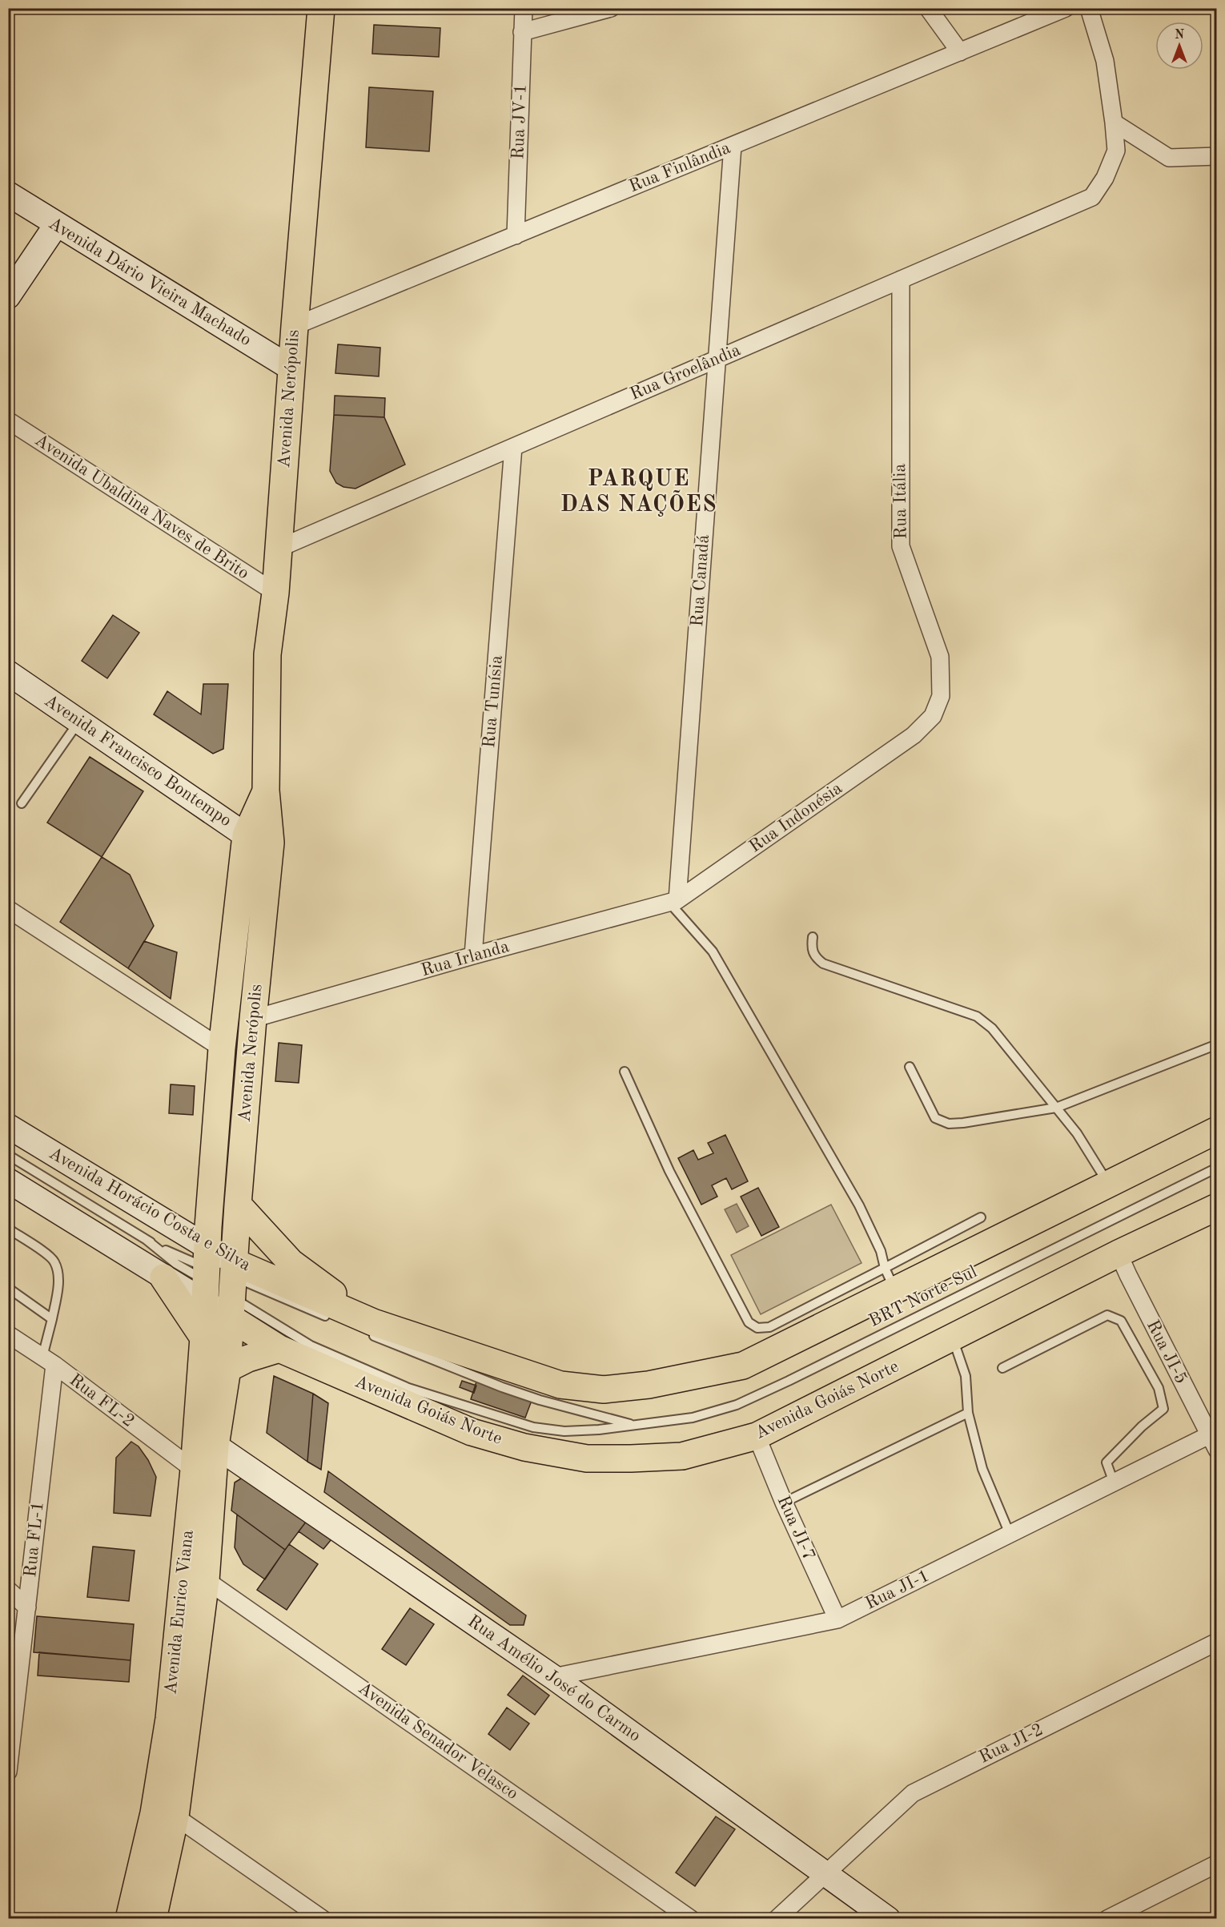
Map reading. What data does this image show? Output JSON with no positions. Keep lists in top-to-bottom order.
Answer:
{
  "streets": {
    "main road": [
      "Avenida Nerópolis",
      "Avenida Horácio Costa e Silva",
      "Avenida Goiás Norte",
      "Avenida Eurico Viana"
    ],
    "street": [
      "Rua JV-1",
      "Rua Finlândia",
      "Avenida Dário Vieira Machado",
      "Rua Groelândia",
      "Rua Itália",
      "Avenida Ubaldina Naves de Brito",
      "Rua Canadá",
      "Rua Tunísia",
      "Avenida Francisco Bontempo",
      "Rua Indonésia",
      "Rua Irlanda",
      "Rua JI-5",
      "Rua FL-2",
      "Rua JI-7",
      "Rua FL-1",
      "Rua JI-1",
      "Rua Amélio José do Carmo",
      "Avenida Senador Velasco",
      "Rua JI-2"
    ],
    "lane": ["BRT Norte-Sul"]
  },
  "crossings": [
    ["Rua JV-1", "Rua Finlândia"],
    ["Rua Finlândia", "Avenida Nerópolis"],
    ["Rua Finlândia", "Rua Canadá"],
    ["Avenida Dário Vieira Machado", "Avenida Nerópolis"],
    ["Rua Groelândia", "Avenida Nerópolis"],
    ["Rua Groelândia", "Rua Itália"],
    ["Rua Groelândia", "Rua Canadá"],
    ["Rua Groelândia", "Rua Tunísia"],
    ["Avenida Nerópolis", "Avenida Ubaldina Naves de Brito"],
    ["Avenida Nerópolis", "Avenida Francisco Bontempo"],
    ["Avenida Nerópolis", "Rua Irlanda"],
    ["Avenida Nerópolis", "Avenida Horácio Costa e Silva"],
    ["Avenida Nerópolis", "BRT Norte-Sul"],
    ["Avenida Nerópolis", "Avenida Eurico Viana"],
    ["Rua Itália", "Rua Indonésia"],
    ["Rua Canadá", "Rua Indonésia"],
    ["Rua Canadá", "Rua Irlanda"],
    ["Rua Tunísia", "Rua Irlanda"],
    ["Rua Indonésia", "Rua Irlanda"],
    ["Avenida Horácio Costa e Silva", "BRT Norte-Sul"],
    ["Avenida Horácio Costa e Silva", "Avenida Goiás Norte"],
    ["Avenida Horácio Costa e Silva", "Avenida Eurico Viana"],
    ["BRT Norte-Sul", "Avenida Eurico Viana"],
    ["Rua JI-5", "Avenida Goiás Norte"],
    ["Rua JI-5", "Rua JI-1"],
    ["Avenida Goiás Norte", "Rua JI-7"],
    ["Rua FL-2", "Rua FL-1"],
    ["Rua FL-2", "Avenida Eurico Viana"],
    ["Rua JI-7", "Rua JI-1"],
    ["Rua JI-1", "Rua Amélio José do Carmo"],
    ["Avenida Eurico Viana", "Rua Amélio José do Carmo"],
    ["Avenida Eurico Viana", "Avenida Senador Velasco"],
    ["Rua Amélio José do Carmo", "Rua JI-2"]
  ],
  "districts": ["PARQUE DAS NAÇÕES"],
  "north": "top"
}
